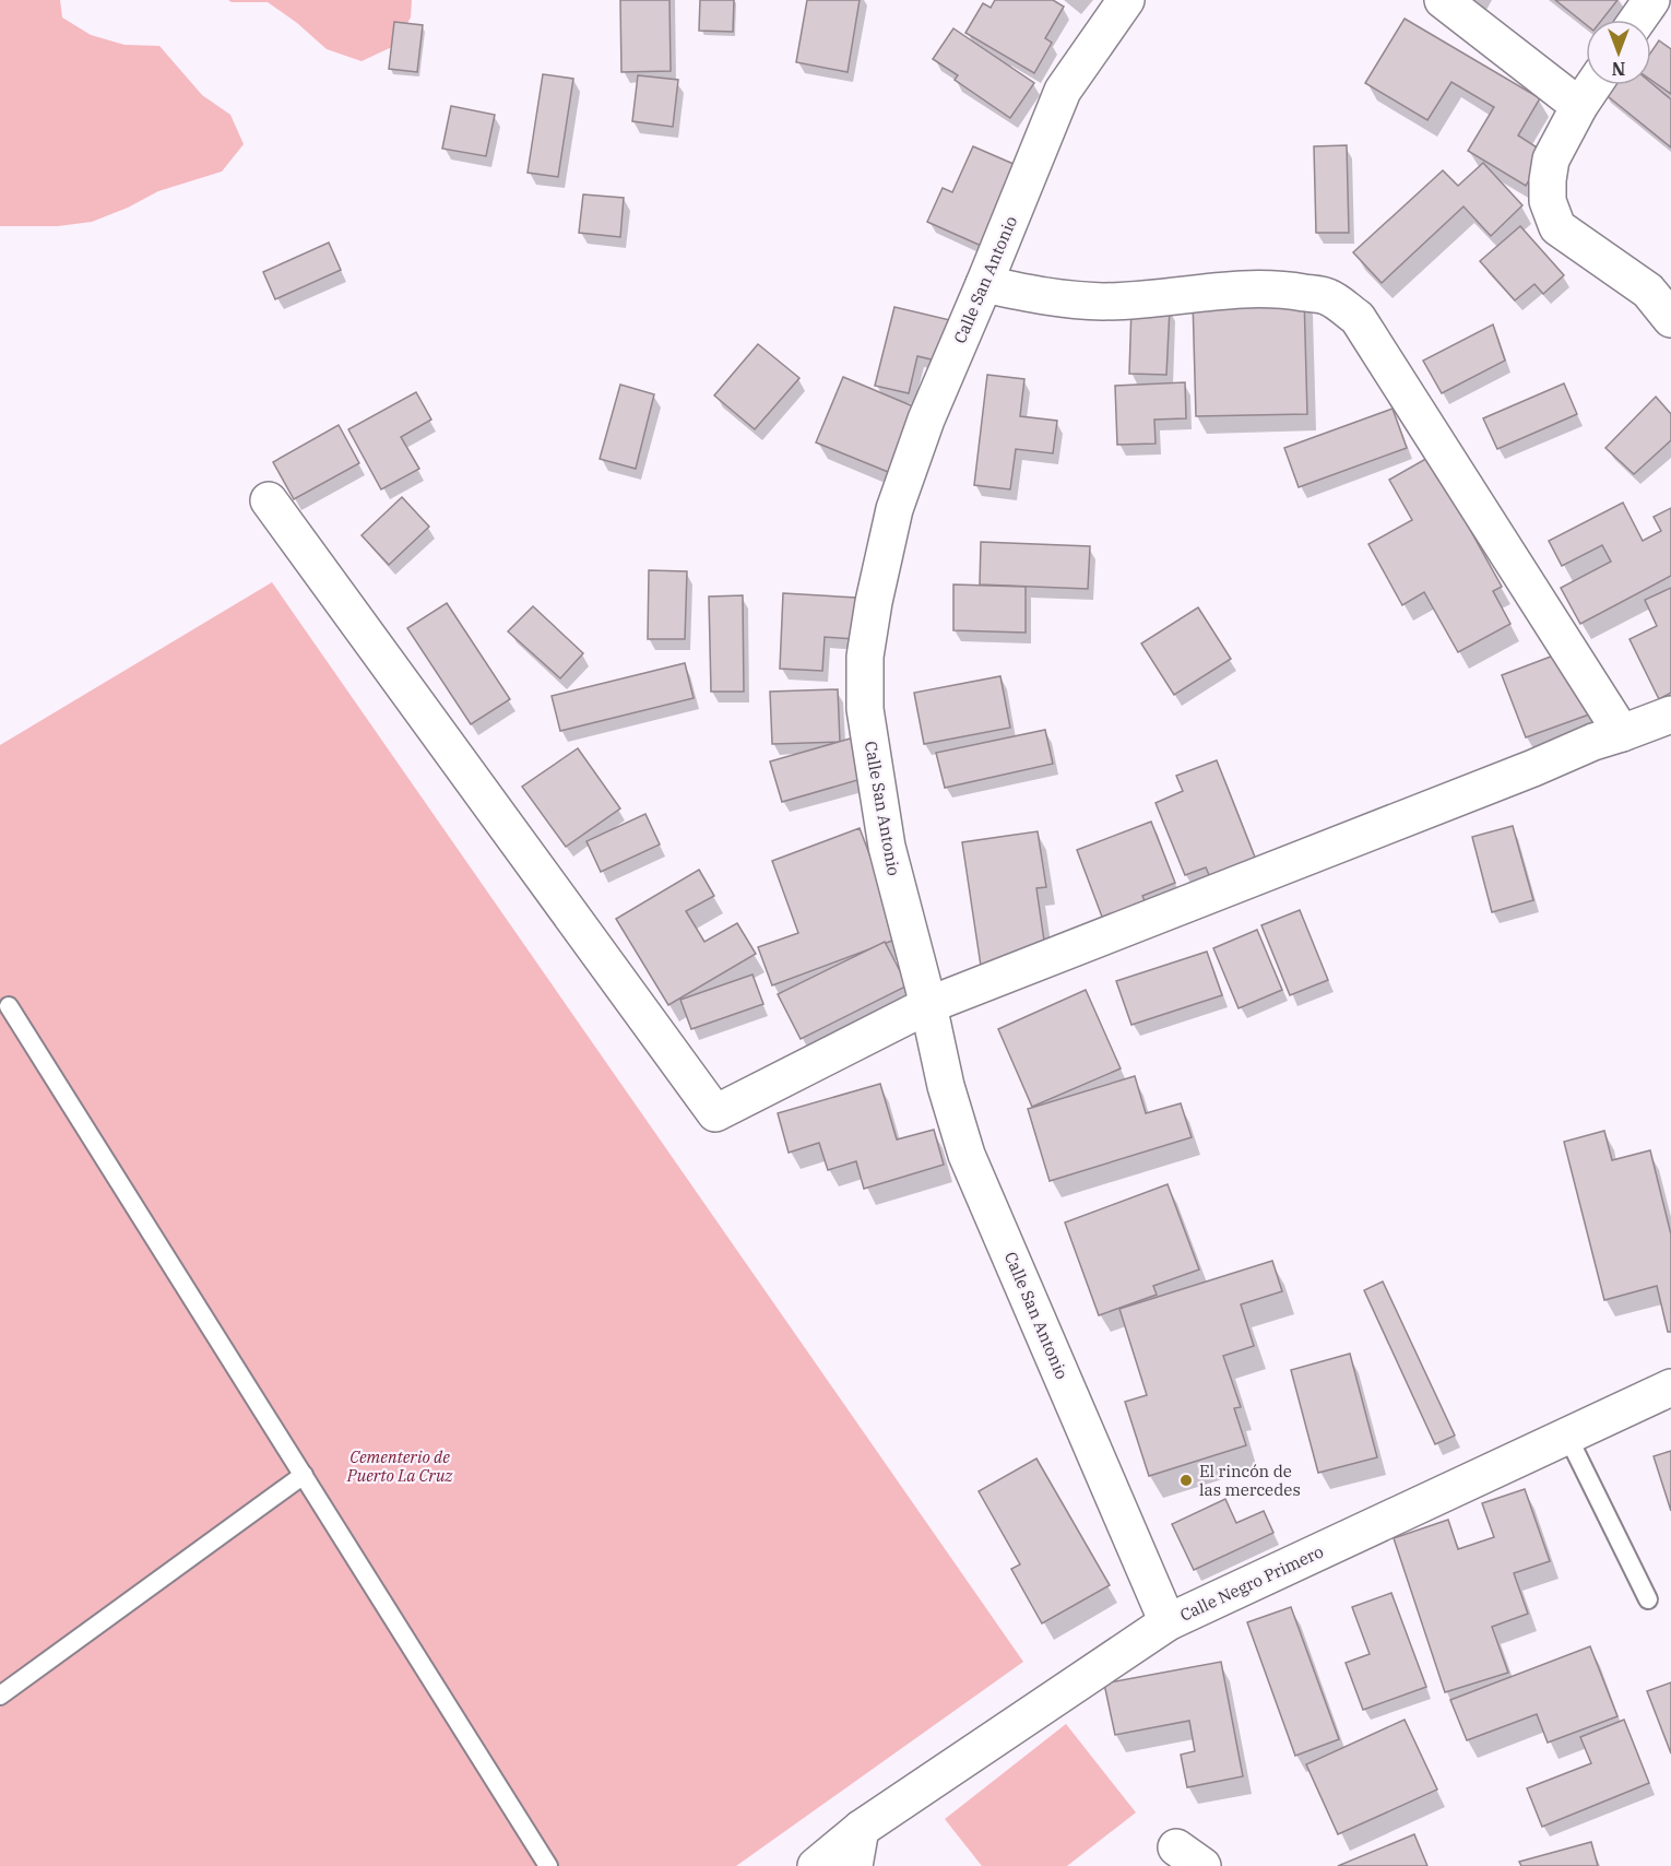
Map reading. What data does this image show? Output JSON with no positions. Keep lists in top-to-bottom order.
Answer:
{
  "streets": {
    "street": ["Calle San Antonio", "Calle Negro Primero"]
  },
  "crossings": [
    ["Calle San Antonio", "Calle Negro Primero"]
  ],
  "parks": ["Cementerio de Puerto La Cruz"],
  "places": ["El rincón de las mercedes"],
  "north": "bottom"
}
